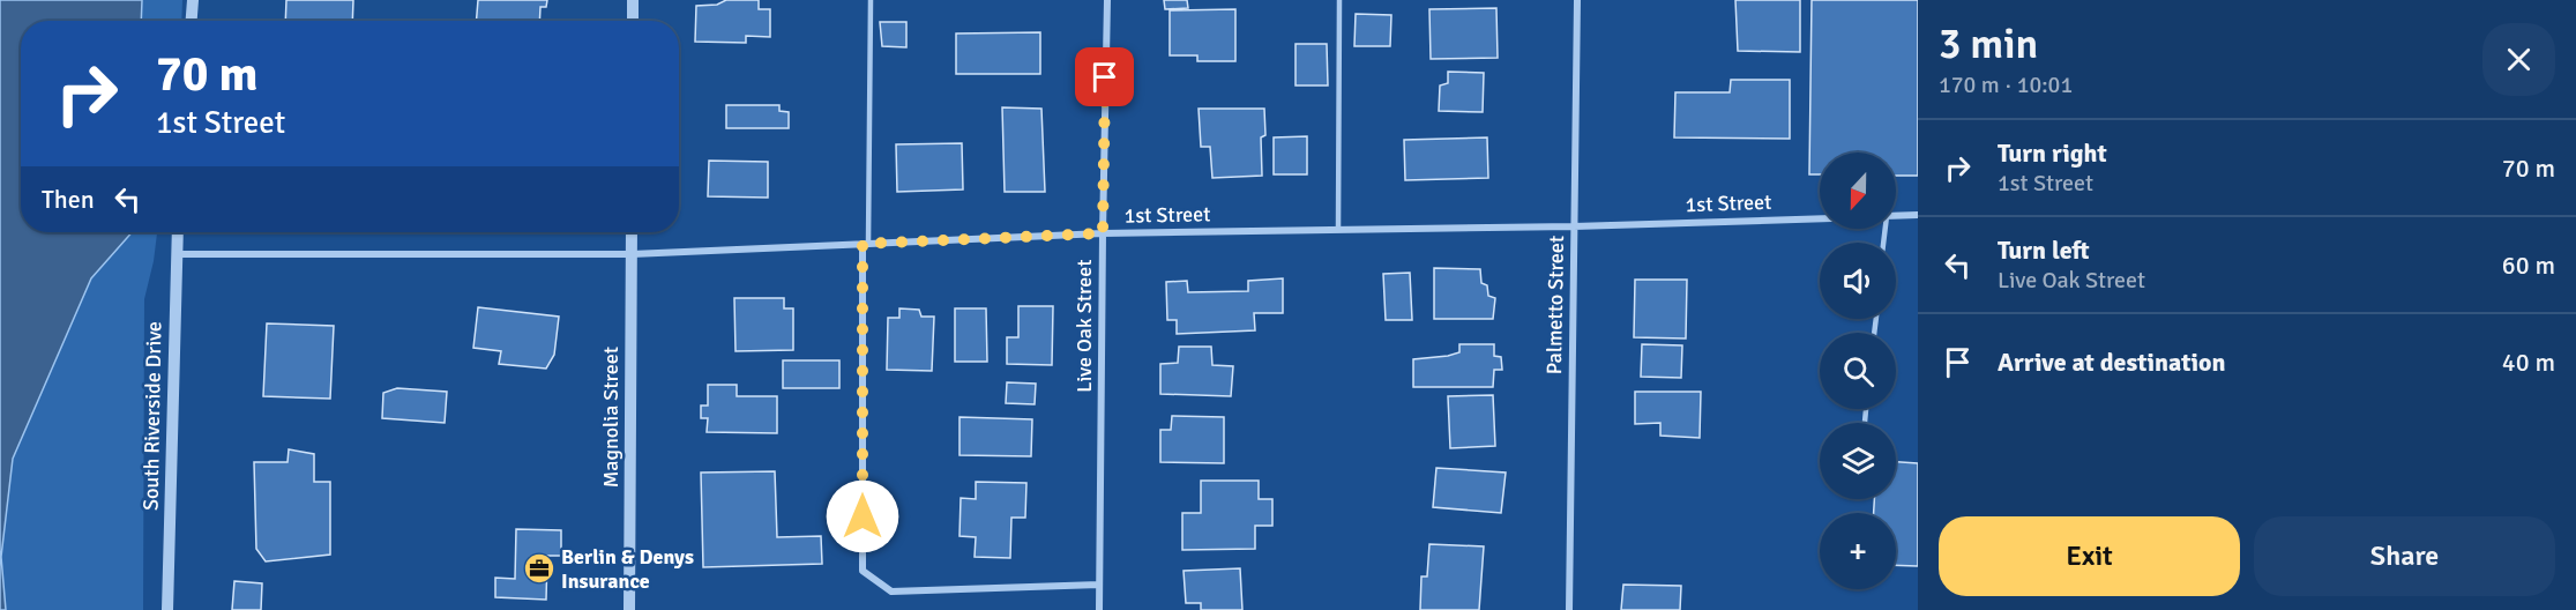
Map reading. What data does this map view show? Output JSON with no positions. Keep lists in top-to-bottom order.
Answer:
{
  "streets": {
    "street": [
      "1st Street",
      "Palmetto Street",
      "Live Oak Street",
      "South Riverside Drive",
      "Magnolia Street"
    ]
  },
  "crossings": [
    ["1st Street", "Palmetto Street"],
    ["1st Street", "Live Oak Street"],
    ["1st Street", "South Riverside Drive"],
    ["1st Street", "Magnolia Street"]
  ],
  "places": {
    "office": ["Berlin & Denys Insurance"]
  },
  "north": "bottom",
  "page": {
    "heading": ["3 min", "170 m · 10:01"],
    "turn": ["70 m", "1st Street"],
    "list": [
      {
        "name": "Turn right",
        "note": "1st Street",
        "value": "70 m"
      },
      {
        "name": "Turn left",
        "note": "Live Oak Street",
        "value": "60 m"
      },
      {
        "name": "Arrive at destination",
        "value": "40 m"
      }
    ],
    "map_buttons": "+",
    "then": "Then",
    "buttons": ["Exit", "Share"]
  }
}
